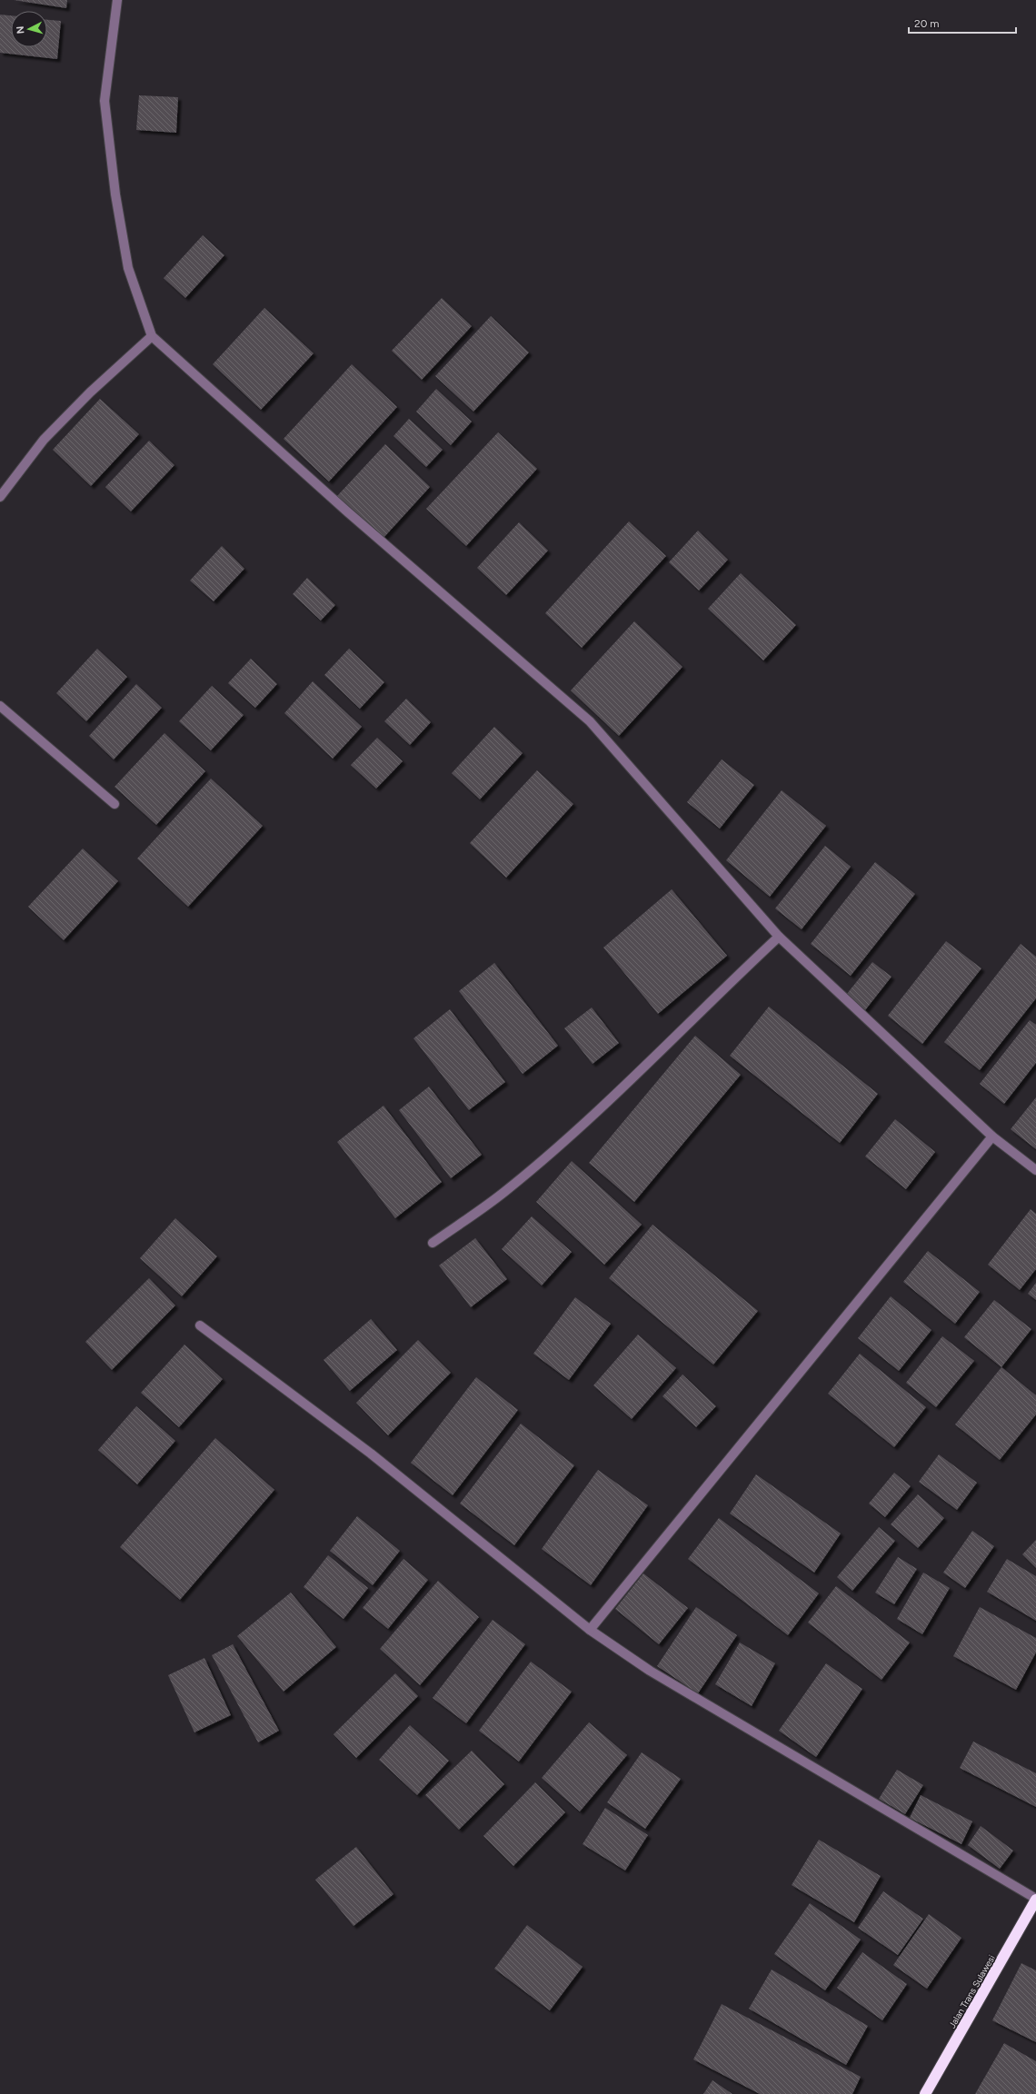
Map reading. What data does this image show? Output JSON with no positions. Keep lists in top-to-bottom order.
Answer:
{
  "streets": {
    "highway": ["Jalan Trans Sulawesi"]
  },
  "scale_bar": "20 m",
  "north": "left"
}
